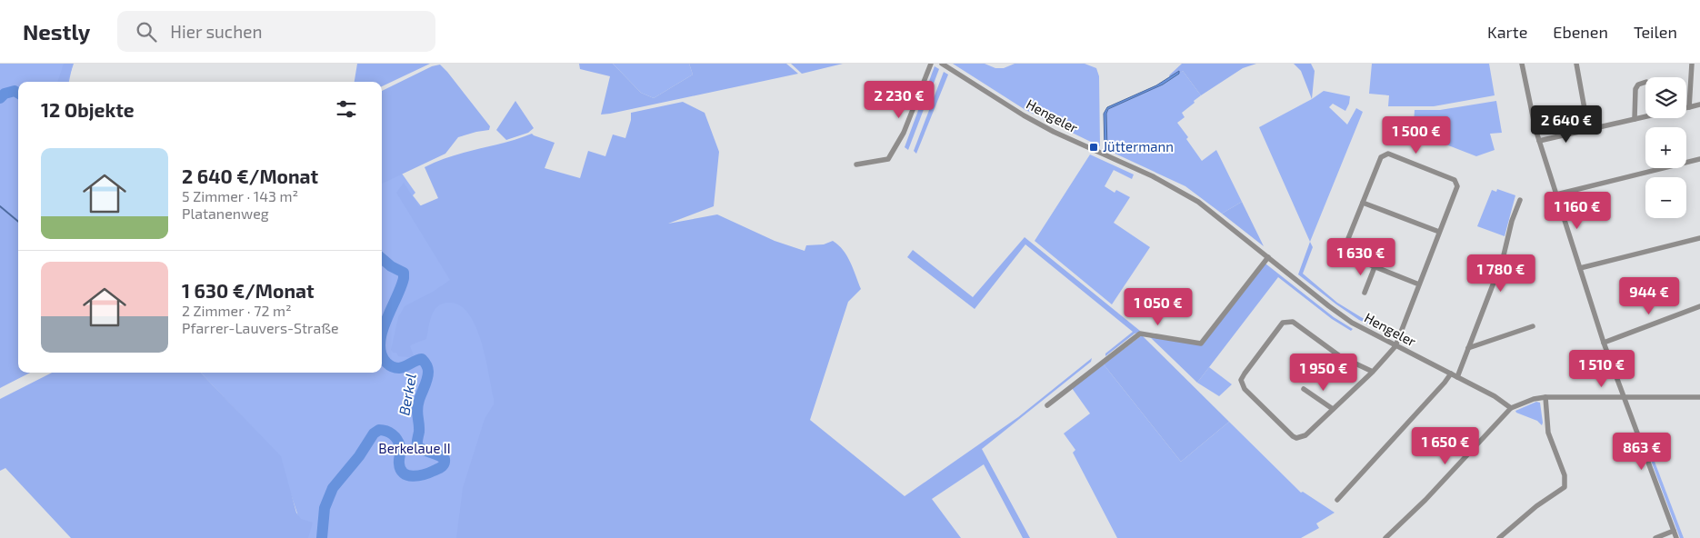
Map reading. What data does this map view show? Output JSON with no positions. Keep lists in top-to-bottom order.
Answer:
{
  "streets": {
    "street": ["Hengeler"]
  },
  "water": ["Berkel"],
  "parks": ["Berkelaue II"],
  "places": {
    "transit": ["Jüttermann"]
  },
  "page": {
    "header": "Nestly",
    "search": "Hier suchen",
    "nav": ["Karte", "Ebenen", "Teilen"],
    "map_buttons": ["+", "−"],
    "price": [
      "2 230 €",
      "2 640 €",
      "1 500 €",
      "1 160 €",
      "1 630 €",
      "1 780 €",
      "944 €",
      "1 050 €",
      "1 510 €",
      "1 950 €",
      "1 650 €",
      "863 €"
    ],
    "heading": "12 Objekte",
    "list": [
      {
        "name": "2 640 €/Monat",
        "note": "5 Zimmer · 143 m² · Platanenweg"
      },
      {
        "name": "1 630 €/Monat",
        "note": "2 Zimmer · 72 m² · Pfarrer-Lauvers-Straße"
      }
    ]
  }
}
